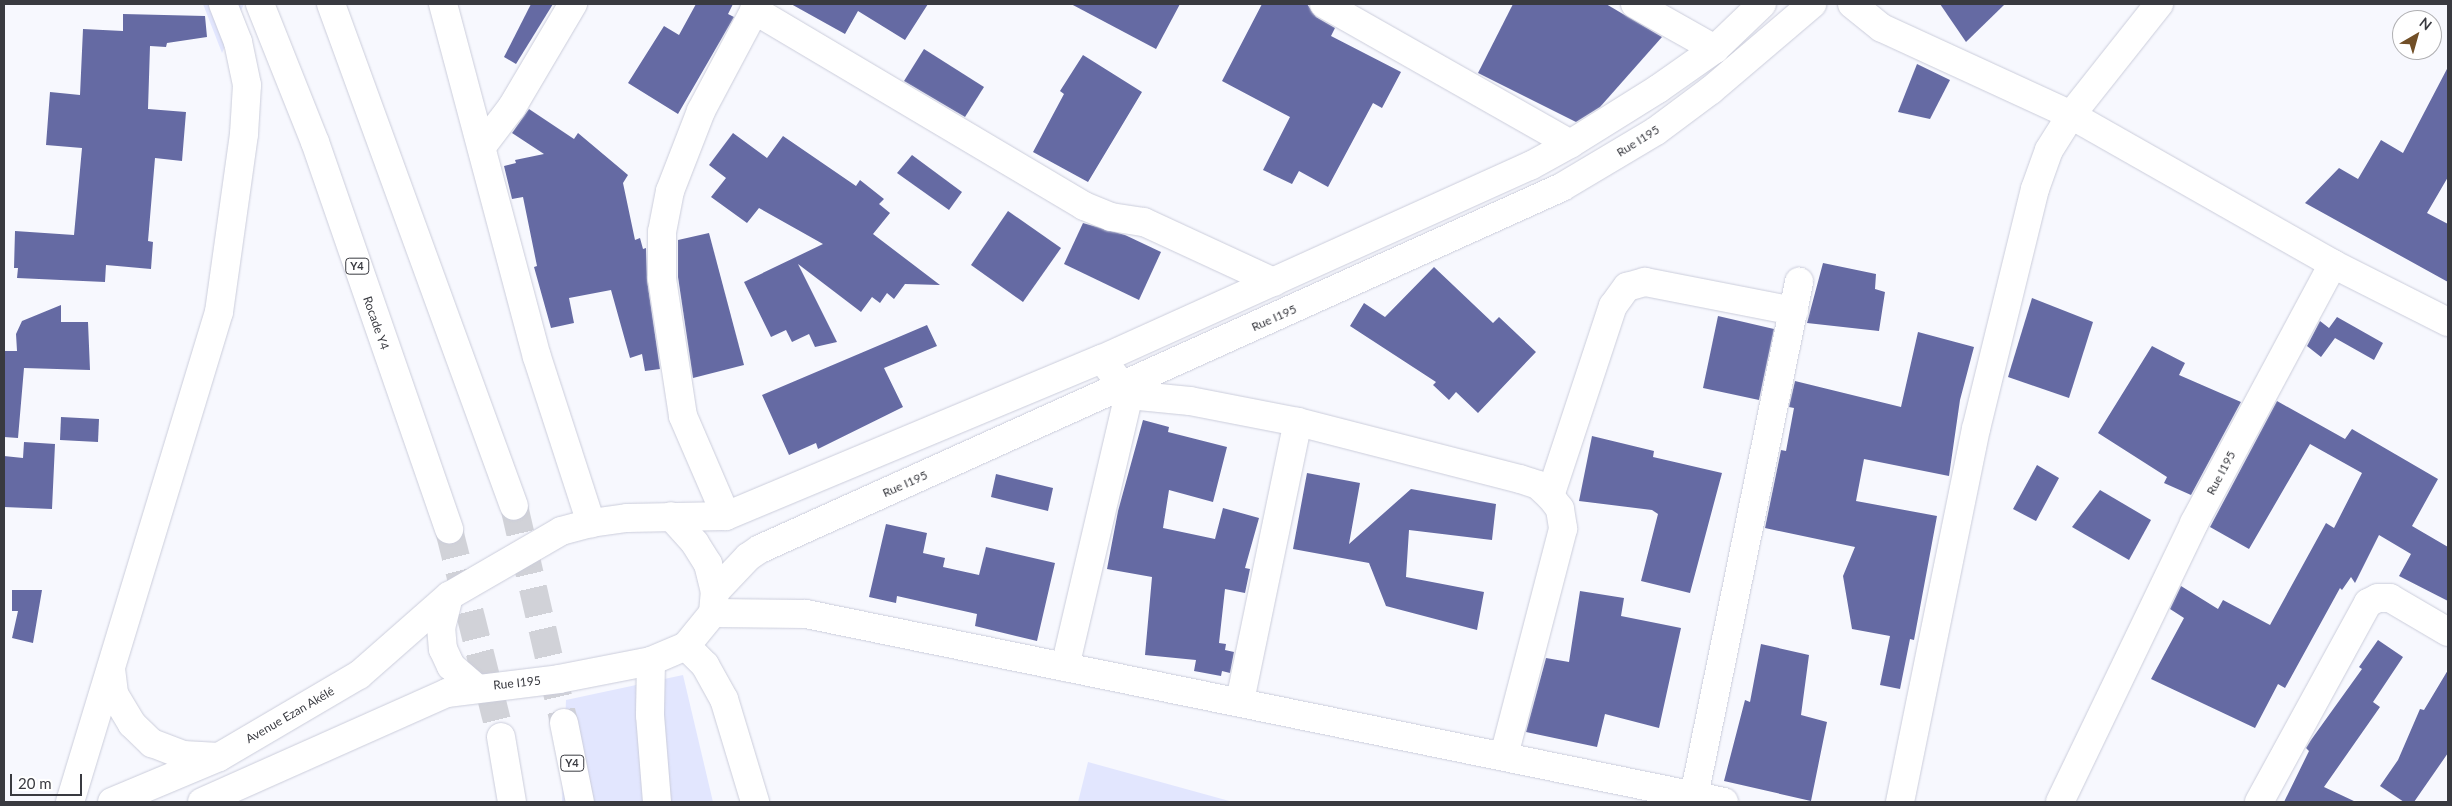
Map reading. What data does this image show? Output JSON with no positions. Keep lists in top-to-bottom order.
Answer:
{
  "streets": {
    "main road": [
      "Rue I195",
      "Y4",
      "Rocade Y4",
      "Avenue Ezan Akélé"
    ]
  },
  "crossings": [
    ["Rue I195", "Avenue Ezan Akélé"]
  ],
  "scale_bar": "20 m",
  "north": "top right"
}
